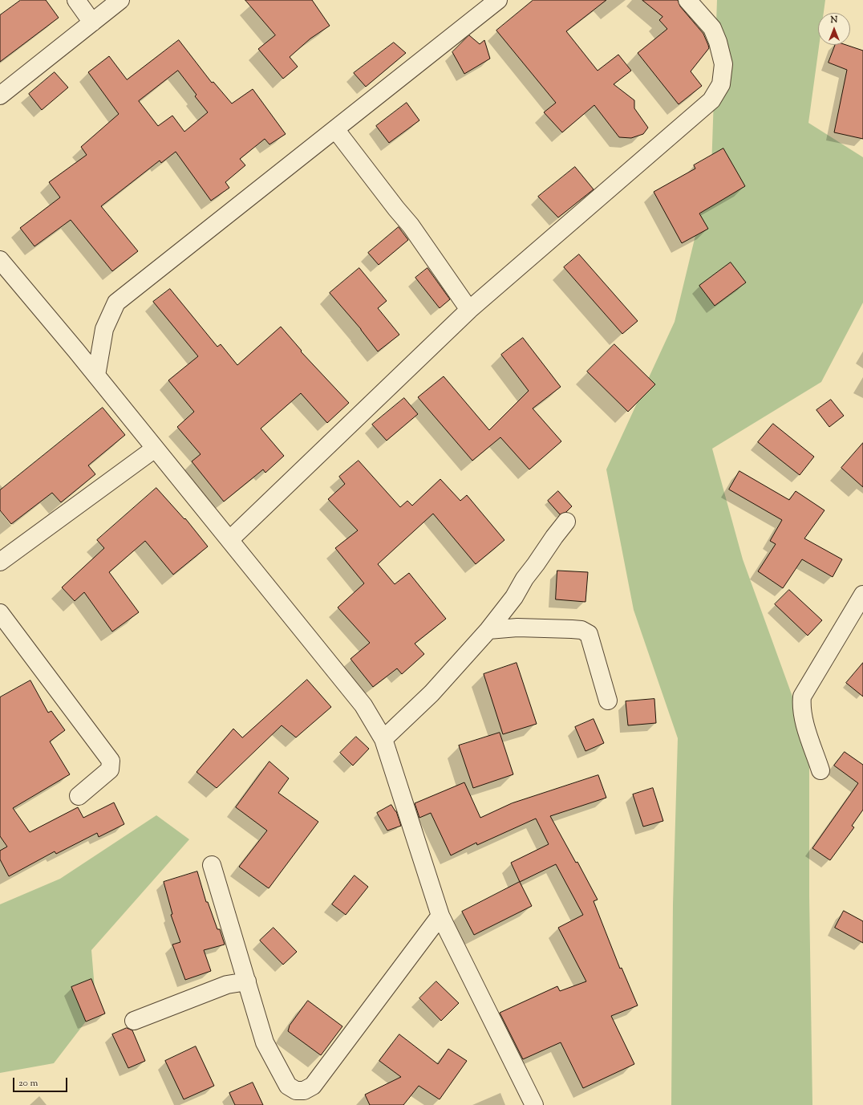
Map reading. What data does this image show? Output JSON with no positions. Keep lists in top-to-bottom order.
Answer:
{
  "scale_bar": "20 m",
  "north": "top"
}
